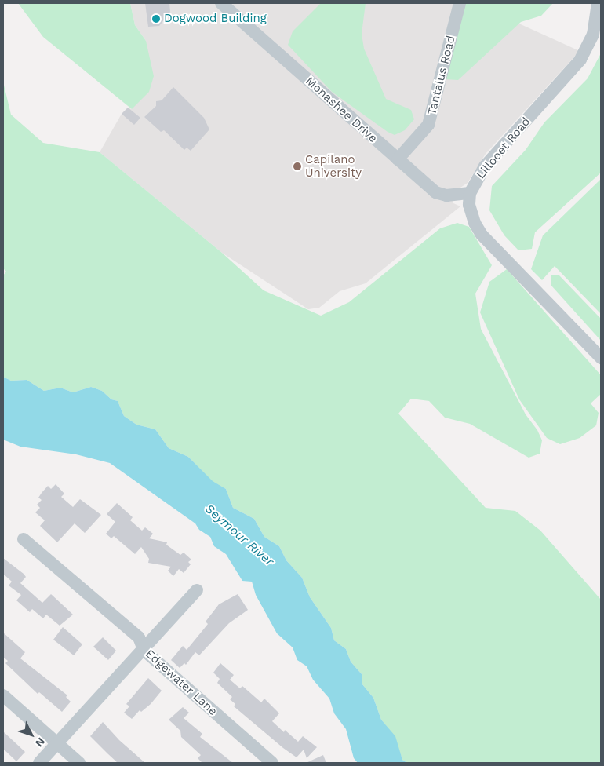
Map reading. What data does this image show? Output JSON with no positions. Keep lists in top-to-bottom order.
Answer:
{
  "streets": {
    "street": [
      "Tantalus Road",
      "Monashee Drive",
      "Lillooet Road",
      "Edgewater Lane"
    ]
  },
  "crossings": [
    ["Tantalus Road", "Monashee Drive"],
    ["Monashee Drive", "Lillooet Road"]
  ],
  "water": ["Seymour River"],
  "places": ["Dogwood Building", "Capilano University"],
  "north": "bottom right"
}
